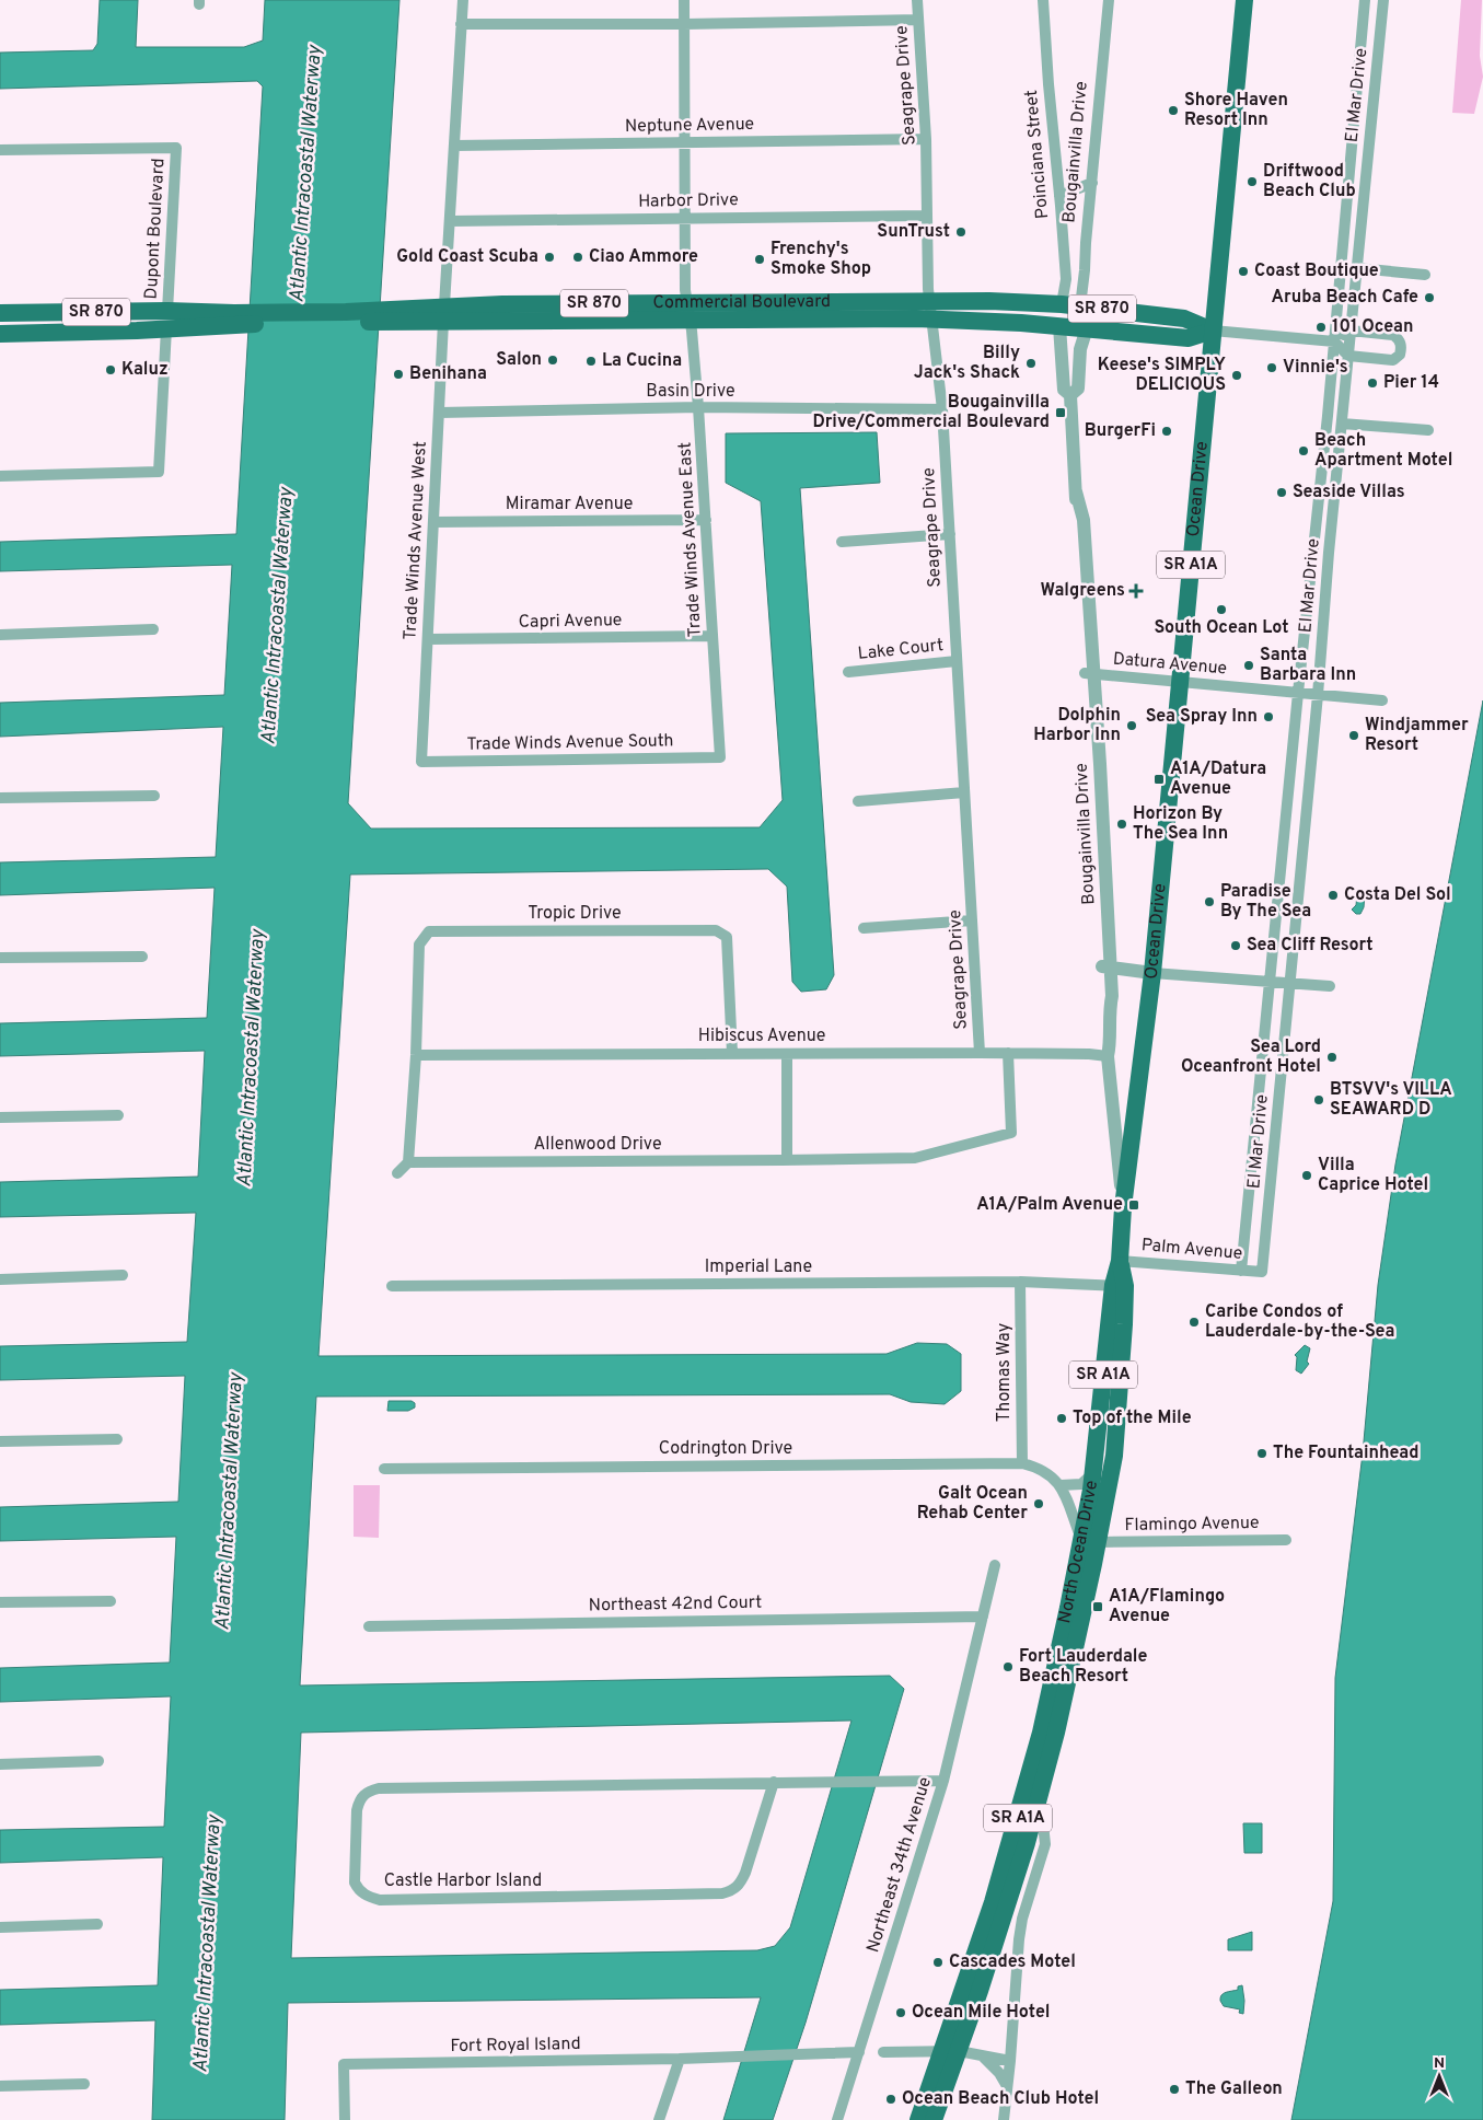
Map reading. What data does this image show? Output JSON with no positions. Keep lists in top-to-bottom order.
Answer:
{
  "streets": {
    "main road": [
      "Commercial Boulevard",
      "SR 870",
      "Ocean Drive",
      "SR A1A",
      "North Ocean Drive"
    ],
    "street": [
      "Seagrape Drive",
      "El Mar Drive",
      "Neptune Avenue",
      "Bougainvilla Drive",
      "Poinciana Street",
      "Harbor Drive",
      "Dupont Boulevard",
      "Basin Drive",
      "Miramar Avenue",
      "Trade Winds Avenue East",
      "Trade Winds Avenue West",
      "Capri Avenue",
      "Lake Court",
      "Datura Avenue",
      "Trade Winds Avenue South",
      "Tropic Drive",
      "Hibiscus Avenue",
      "Allenwood Drive",
      "Palm Avenue",
      "Imperial Lane",
      "Thomas Way",
      "Codrington Drive",
      "Flamingo Avenue",
      "Northeast 42nd Court",
      "Northeast 34th Avenue",
      "Castle Harbor Island",
      "Fort Royal Island"
    ]
  },
  "crossings": [
    ["Seagrape Drive", "Neptune Avenue"],
    ["Seagrape Drive", "Harbor Drive"],
    ["Seagrape Drive", "Commercial Boulevard"],
    ["Seagrape Drive", "Basin Drive"],
    ["Seagrape Drive", "Lake Court"],
    ["Seagrape Drive", "Hibiscus Avenue"],
    ["El Mar Drive", "Commercial Boulevard"],
    ["El Mar Drive", "Datura Avenue"],
    ["El Mar Drive", "Palm Avenue"],
    ["Neptune Avenue", "Trade Winds Avenue West"],
    ["Bougainvilla Drive", "Commercial Boulevard"],
    ["Bougainvilla Drive", "Ocean Drive"],
    ["Bougainvilla Drive", "Datura Avenue"],
    ["Bougainvilla Drive", "Hibiscus Avenue"],
    ["Bougainvilla Drive", "North Ocean Drive"],
    ["Poinciana Street", "Commercial Boulevard"],
    ["Harbor Drive", "Trade Winds Avenue East"],
    ["Harbor Drive", "Trade Winds Avenue West"],
    ["Dupont Boulevard", "Commercial Boulevard"],
    ["Dupont Boulevard", "SR 870"],
    ["Commercial Boulevard", "SR 870"],
    ["Commercial Boulevard", "Ocean Drive"],
    ["Commercial Boulevard", "Trade Winds Avenue East"],
    ["Commercial Boulevard", "Trade Winds Avenue West"],
    ["Basin Drive", "Trade Winds Avenue East"],
    ["Basin Drive", "Trade Winds Avenue West"],
    ["Ocean Drive", "Datura Avenue"],
    ["Ocean Drive", "North Ocean Drive"],
    ["Miramar Avenue", "Trade Winds Avenue East"],
    ["Miramar Avenue", "Trade Winds Avenue West"],
    ["Trade Winds Avenue East", "Capri Avenue"],
    ["Trade Winds Avenue East", "Trade Winds Avenue South"],
    ["Trade Winds Avenue West", "Capri Avenue"],
    ["Trade Winds Avenue West", "Trade Winds Avenue South"],
    ["SR A1A", "North Ocean Drive"],
    ["Tropic Drive", "Hibiscus Avenue"],
    ["Hibiscus Avenue", "Allenwood Drive"],
    ["Palm Avenue", "North Ocean Drive"],
    ["Imperial Lane", "Thomas Way"],
    ["Imperial Lane", "North Ocean Drive"],
    ["Thomas Way", "Codrington Drive"],
    ["Codrington Drive", "Flamingo Avenue"],
    ["Codrington Drive", "North Ocean Drive"],
    ["Flamingo Avenue", "North Ocean Drive"],
    ["Northeast 42nd Court", "Northeast 34th Avenue"],
    ["Northeast 34th Avenue", "Castle Harbor Island"]
  ],
  "water": ["Atlantic Intracoastal Waterway"],
  "places": {
    "other": [
      "Shore Haven Resort Inn",
      "Driftwood Beach Club",
      "SunTrust",
      "Gold Coast Scuba",
      "Ciao Ammore",
      "Frenchy's Smoke Shop",
      "Coast Boutique",
      "Aruba Beach Cafe",
      "101 Ocean",
      "Salon",
      "La Cucina",
      "Billy Jack's Shack",
      "Vinnie's",
      "Kaluz",
      "Benihana",
      "Keese's SIMPLY DELICIOUS",
      "Pier 14",
      "BurgerFi",
      "Beach Apartment Motel",
      "Seaside Villas",
      "South Ocean Lot",
      "Santa Barbara Inn",
      "Sea Spray Inn",
      "Dolphin Harbor Inn",
      "Windjammer Resort",
      "Horizon By The Sea Inn",
      "Costa Del Sol",
      "Paradise By The Sea",
      "Sea Cliff Resort",
      "Sea Lord Oceanfront Hotel",
      "BTSVV's VILLA SEAWARD D",
      "Villa Caprice Hotel",
      "Caribe Condos of Lauderdale-by-the-Sea",
      "Top of the Mile",
      "The Fountainhead",
      "Galt Ocean Rehab Center",
      "Fort Lauderdale Beach Resort",
      "Cascades Motel",
      "Ocean Mile Hotel",
      "The Galleon",
      "Ocean Beach Club Hotel"
    ],
    "transit": [
      "Bougainvilla Drive/Commercial Boulevard",
      "A1A/Datura Avenue",
      "A1A/Palm Avenue",
      "A1A/Flamingo Avenue"
    ],
    "health": ["Walgreens"]
  },
  "north": "top"
}
